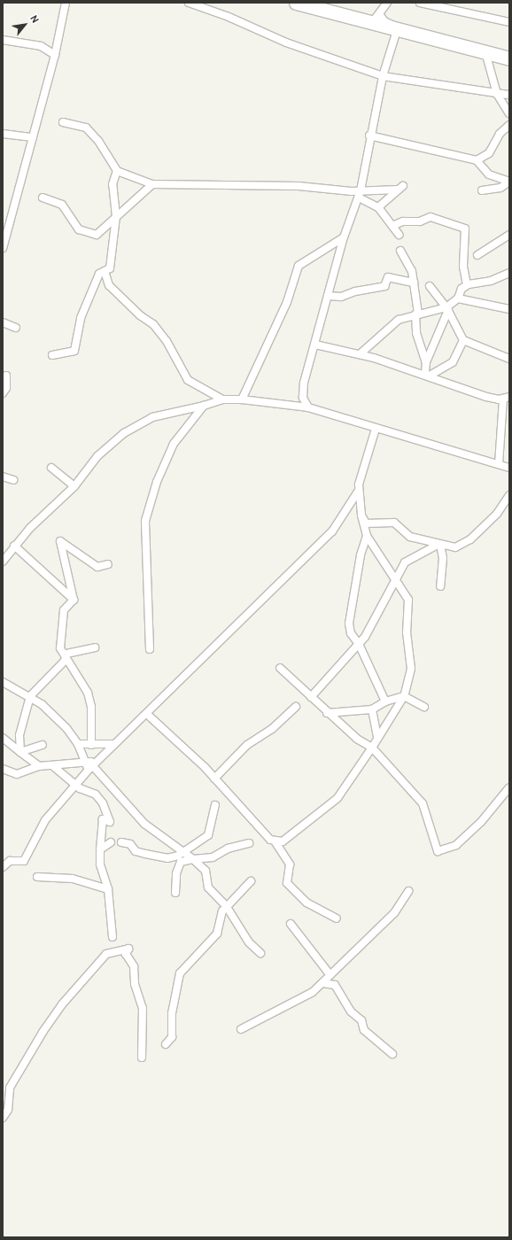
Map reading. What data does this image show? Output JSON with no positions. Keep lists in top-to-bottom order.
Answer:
{
  "north": "top right"
}
